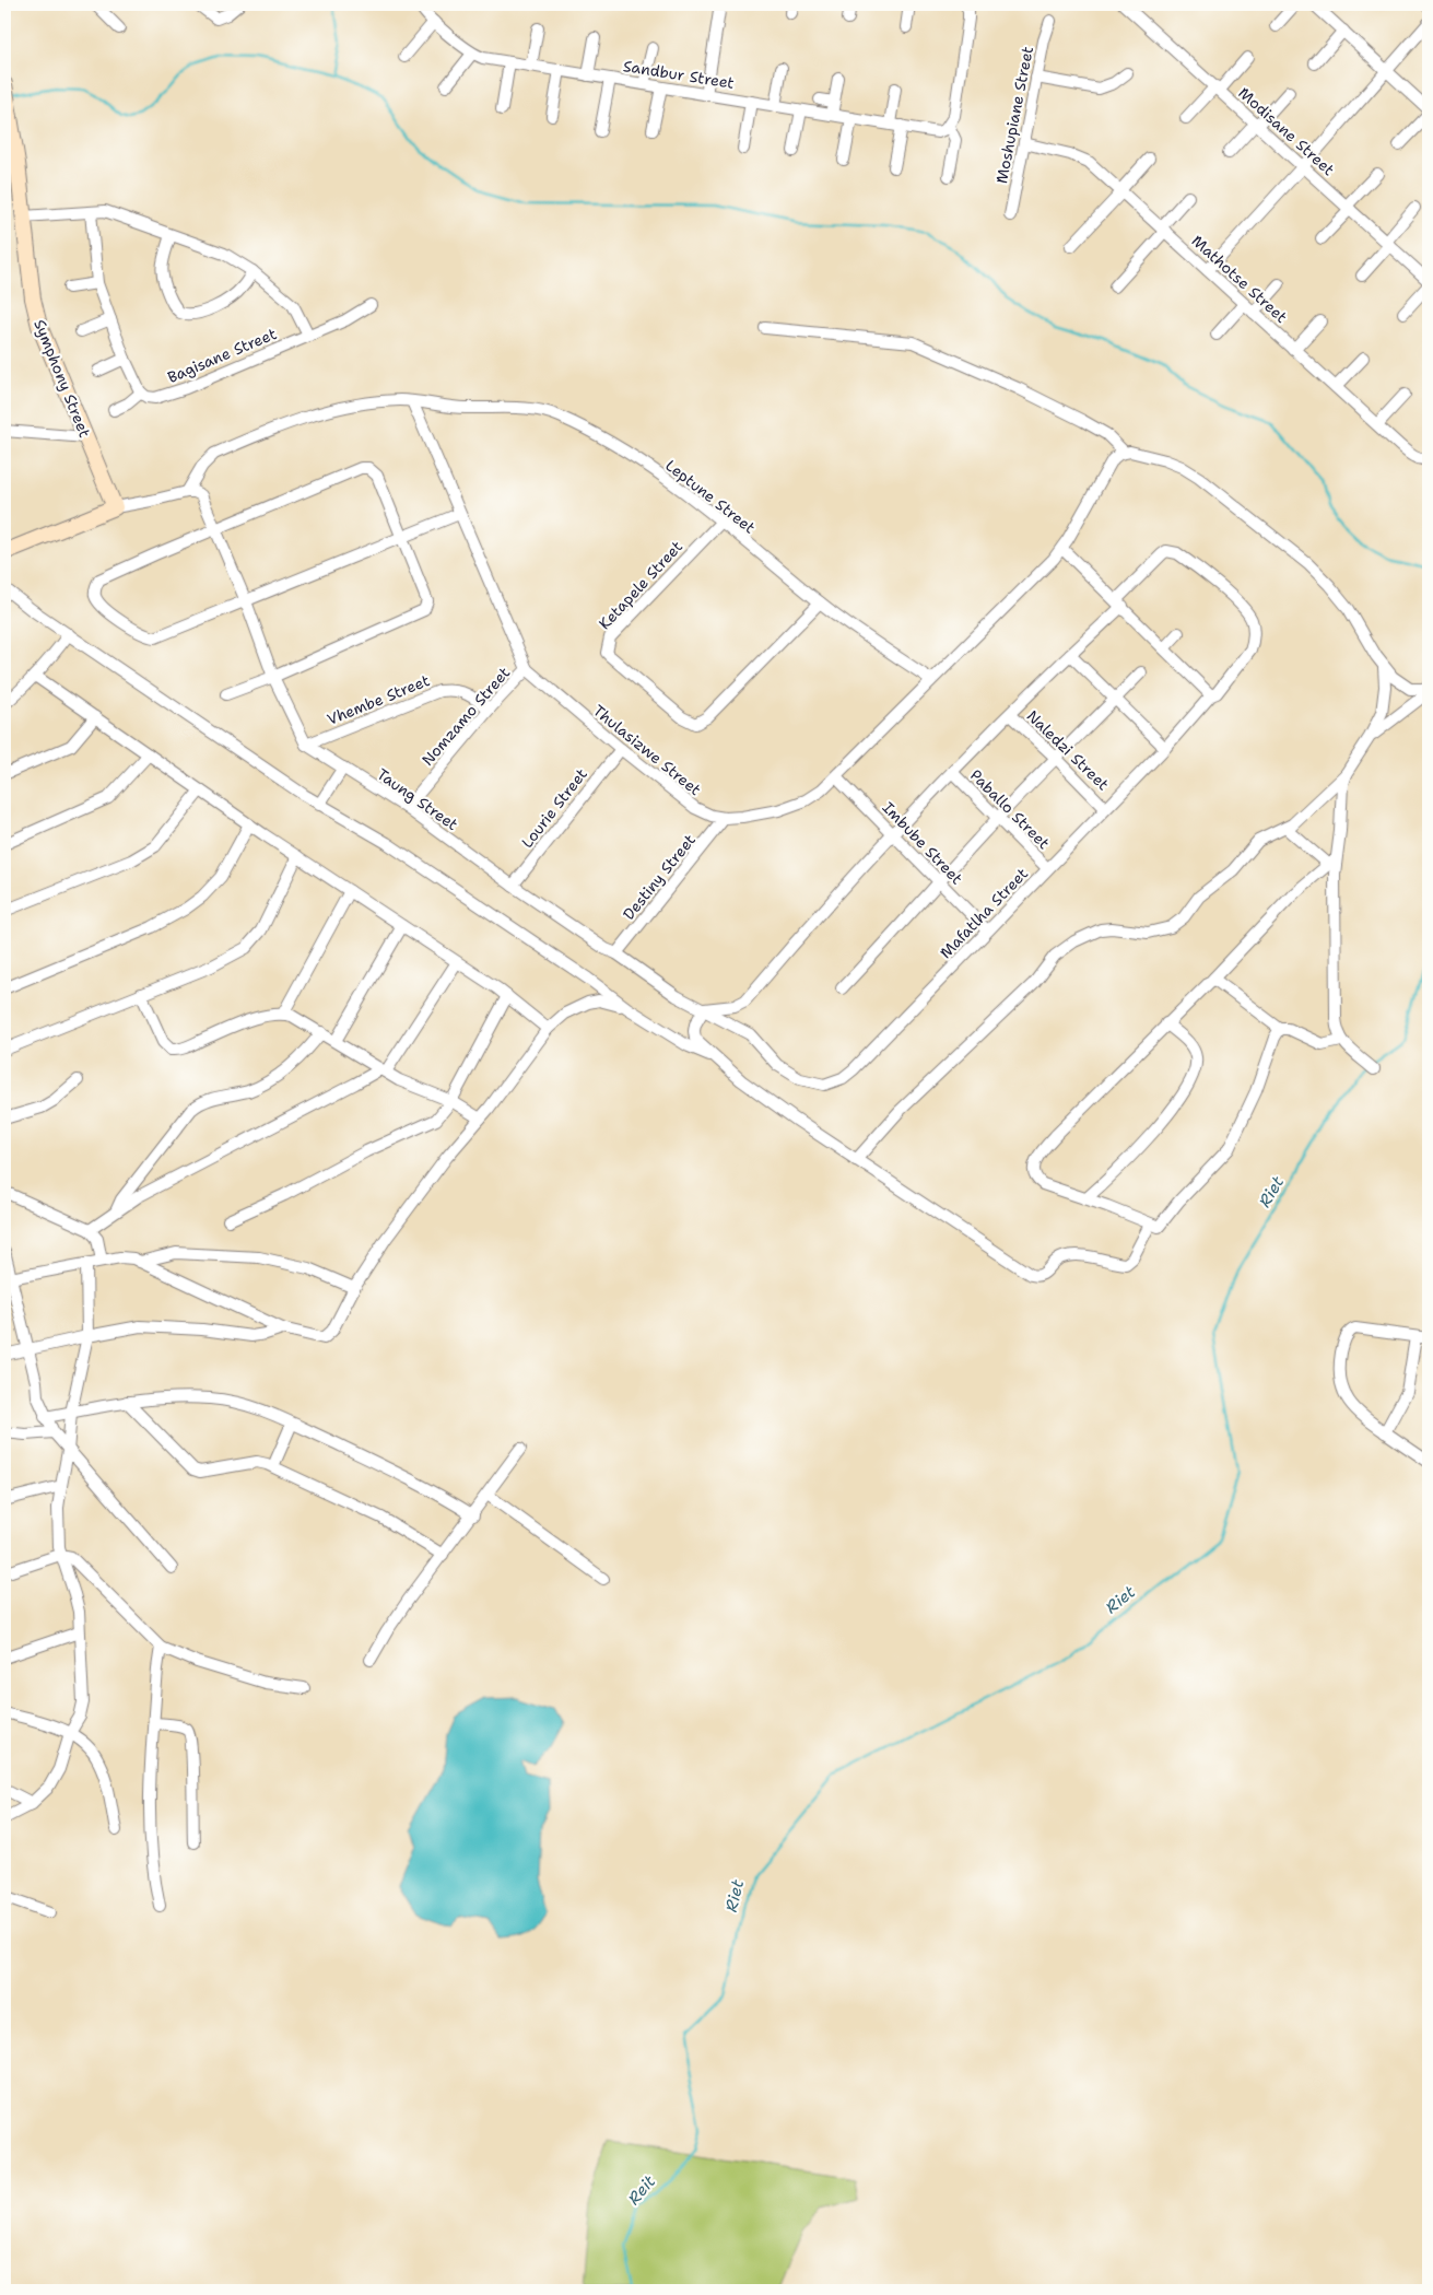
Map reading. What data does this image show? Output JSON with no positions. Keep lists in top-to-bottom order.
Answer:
{
  "streets": {
    "street": [
      "Sandbur Street",
      "Moshupiane Street",
      "Modisane Street",
      "Mathotse Street",
      "Bagisane Street",
      "Symphony Street",
      "Leptune Street",
      "Ketapele Street",
      "Vhembe Street",
      "Nomzamo Street",
      "Thulasizwe Street",
      "Naledzi Street",
      "Taung Street",
      "Lourie Street",
      "Paballo Street",
      "Imbube Street",
      "Destiny Street",
      "Mafatlha Street"
    ]
  },
  "crossings": [
    ["Moshupiane Street", "Mathotse Street"],
    ["Leptune Street", "Ketapele Street"],
    ["Leptune Street", "Thulasizwe Street"],
    ["Vhembe Street", "Nomzamo Street"],
    ["Vhembe Street", "Taung Street"],
    ["Nomzamo Street", "Thulasizwe Street"],
    ["Nomzamo Street", "Taung Street"],
    ["Thulasizwe Street", "Lourie Street"],
    ["Thulasizwe Street", "Imbube Street"],
    ["Thulasizwe Street", "Destiny Street"],
    ["Naledzi Street", "Paballo Street"],
    ["Naledzi Street", "Mafatlha Street"],
    ["Taung Street", "Lourie Street"],
    ["Taung Street", "Paballo Street"],
    ["Taung Street", "Destiny Street"],
    ["Taung Street", "Mafatlha Street"],
    ["Paballo Street", "Imbube Street"],
    ["Paballo Street", "Mafatlha Street"],
    ["Imbube Street", "Mafatlha Street"]
  ],
  "water": ["Riet", "Reit"]
}
